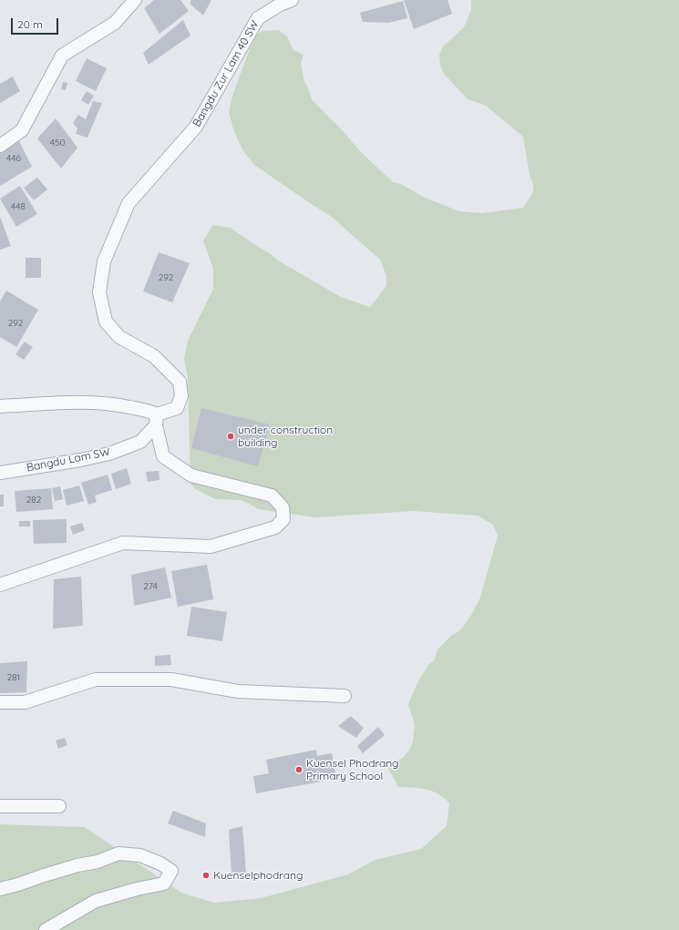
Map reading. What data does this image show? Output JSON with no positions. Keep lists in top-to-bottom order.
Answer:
{
  "streets": {
    "street": ["Bangdu Zur Lam 40 SW", "Bangdu Lam SW"]
  },
  "crossings": [
    ["Bangdu Zur Lam 40 SW", "Bangdu Lam SW"]
  ],
  "places": ["under construction building", "Kuensel Phodrang Primary School", "Kuenselphodrang"],
  "house_numbers": [
    "450",
    "446",
    "448",
    "292",
    "292",
    "282",
    "274",
    "281"
  ],
  "scale_bar": "20 m"
}
